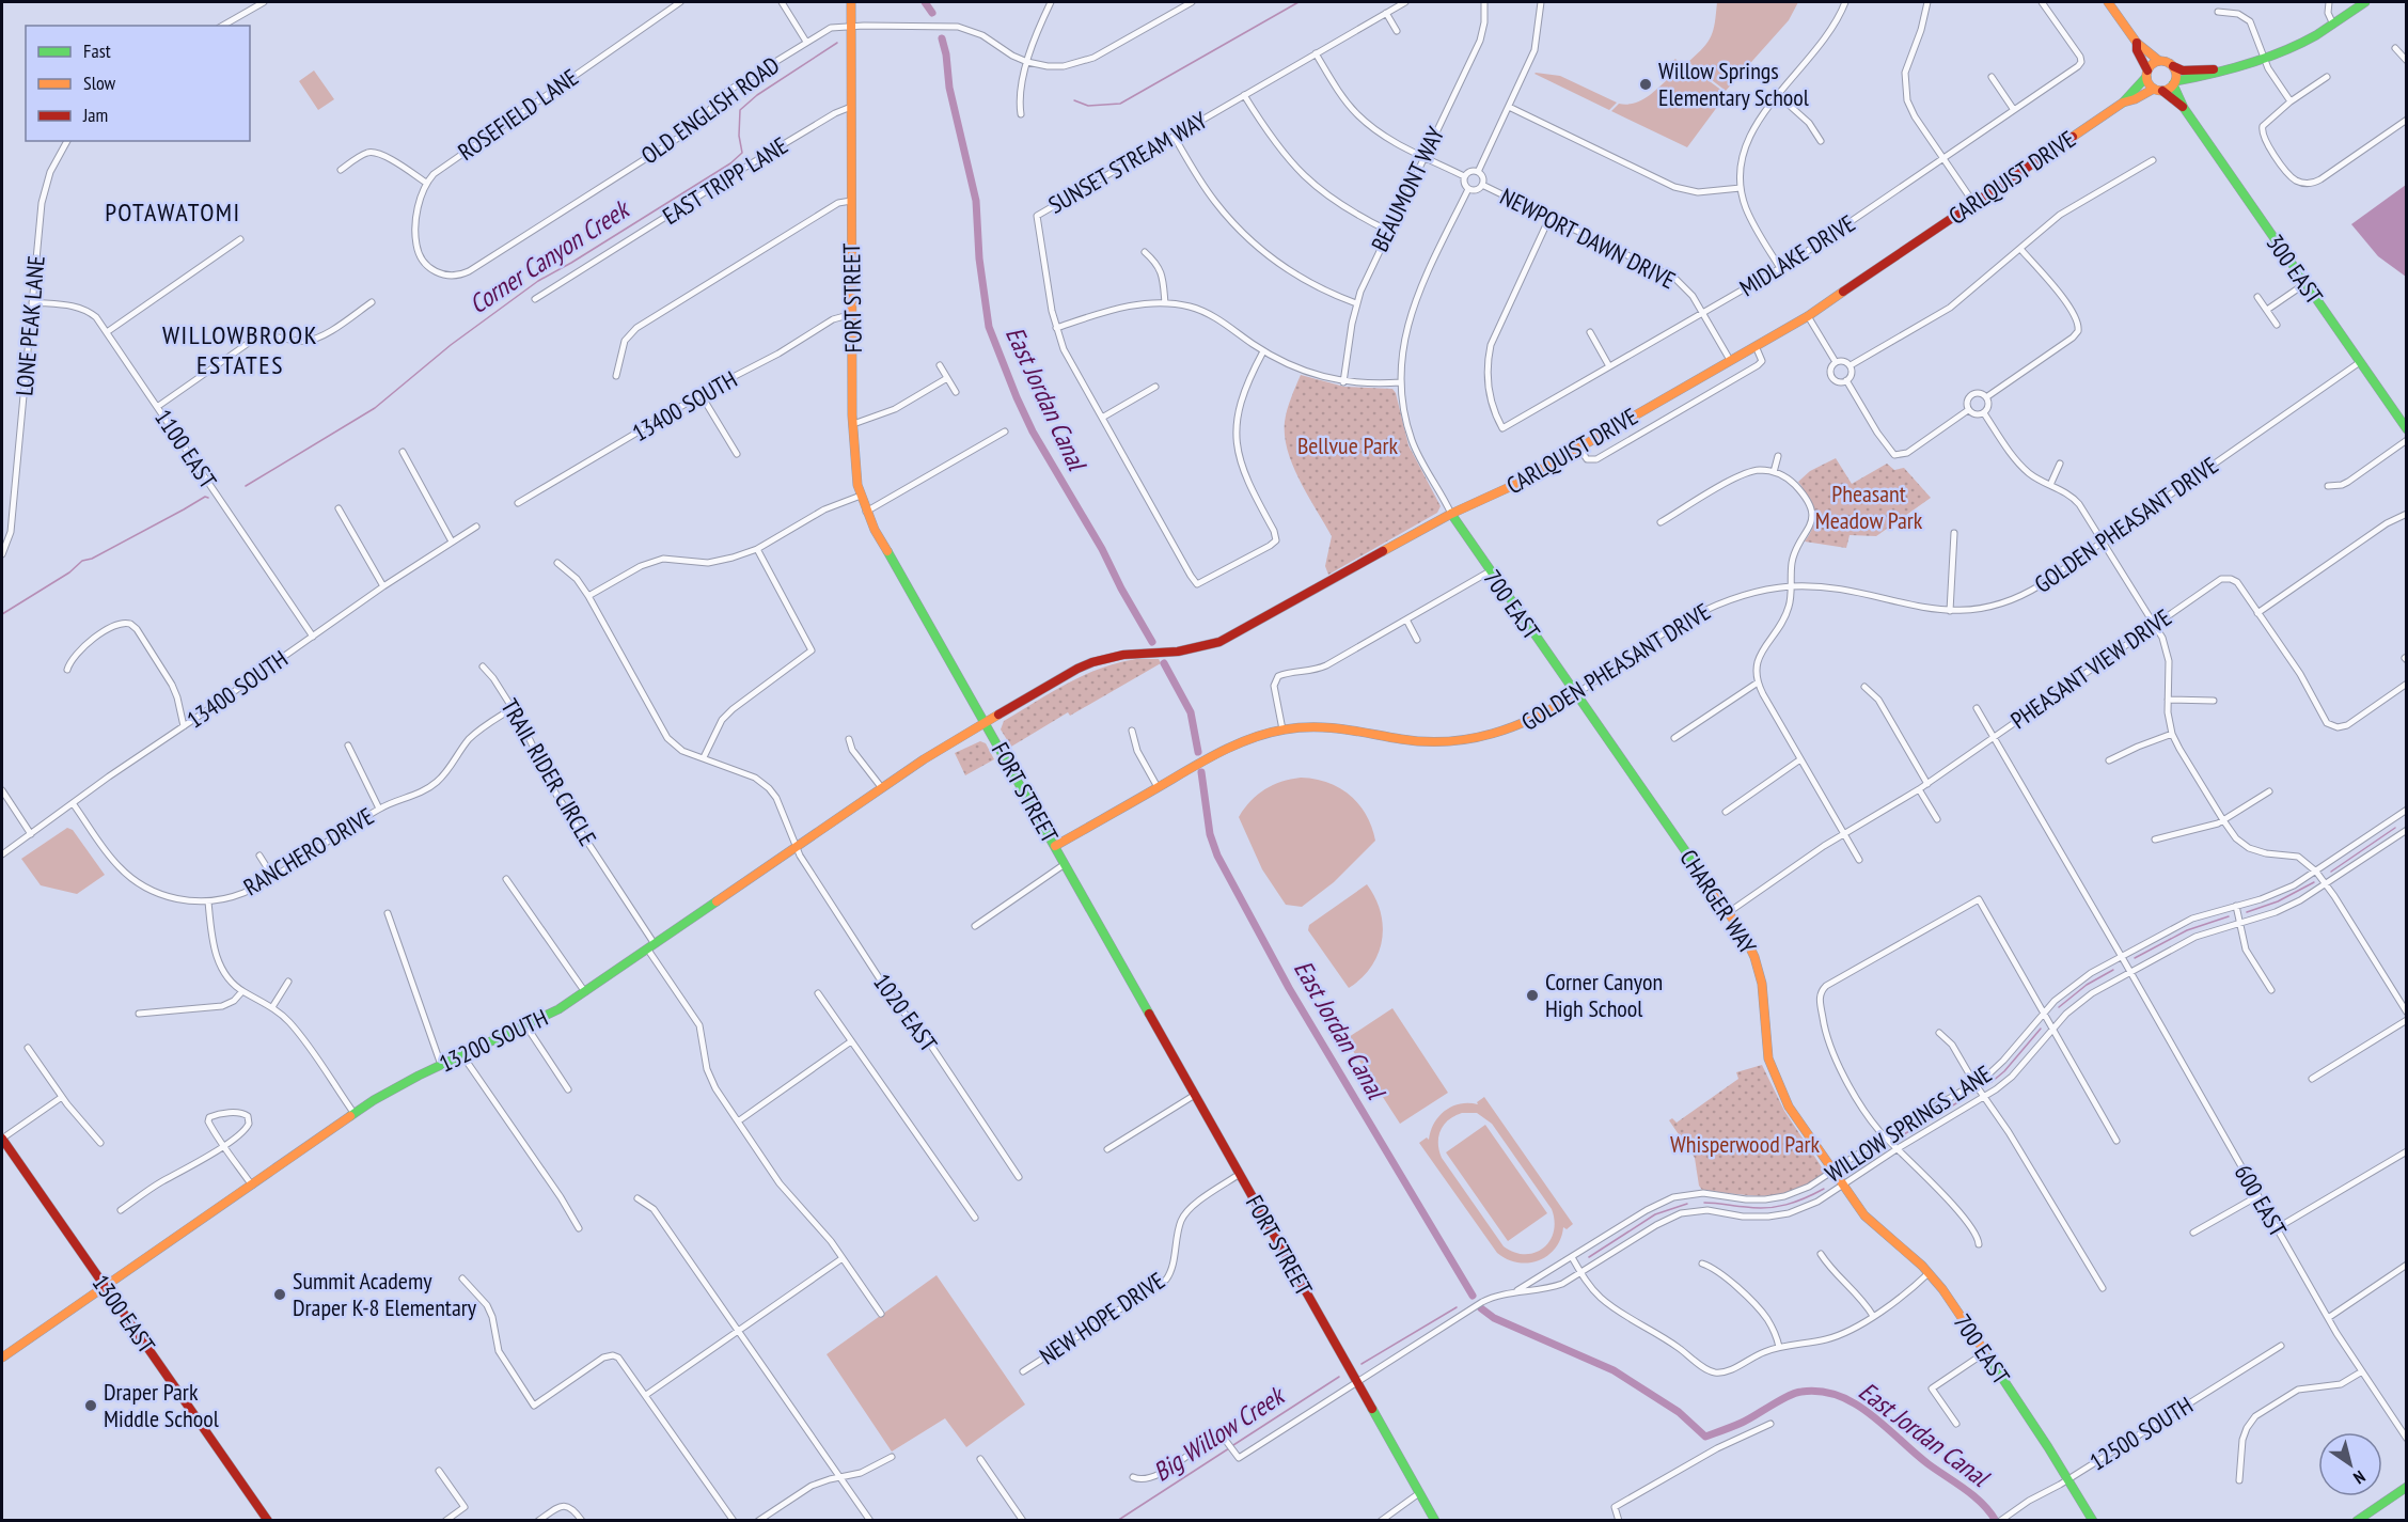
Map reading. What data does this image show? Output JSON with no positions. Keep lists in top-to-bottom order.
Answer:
{
  "streets": {
    "street": [
      "OLD ENGLISH ROAD",
      "ROSEFIELD LANE",
      "SUNSET STREAM WAY",
      "CARLQUIST DRIVE",
      "EAST TRIPP LANE",
      "BEAUMONT WAY",
      "NEWPORT DAWN DRIVE",
      "MIDLAKE DRIVE",
      "300 EAST",
      "FORT STREET",
      "LONE PEAK LANE",
      "13400 SOUTH",
      "1100 EAST",
      "GOLDEN PHEASANT DRIVE",
      "700 EAST",
      "PHEASANT VIEW DRIVE",
      "TRAIL RIDER CIRCLE",
      "RANCHERO DRIVE",
      "CHARGER WAY",
      "1020 EAST",
      "13200 SOUTH",
      "WILLOW SPRINGS LANE",
      "600 EAST",
      "1300 EAST",
      "NEW HOPE DRIVE",
      "12500 SOUTH"
    ]
  },
  "crossings": [
    ["OLD ENGLISH ROAD", "ROSEFIELD LANE"],
    ["OLD ENGLISH ROAD", "FORT STREET"],
    ["CARLQUIST DRIVE", "NEWPORT DAWN DRIVE"],
    ["CARLQUIST DRIVE", "300 EAST"],
    ["CARLQUIST DRIVE", "FORT STREET"],
    ["CARLQUIST DRIVE", "700 EAST"],
    ["CARLQUIST DRIVE", "13200 SOUTH"],
    ["EAST TRIPP LANE", "FORT STREET"],
    ["NEWPORT DAWN DRIVE", "MIDLAKE DRIVE"],
    ["300 EAST", "GOLDEN PHEASANT DRIVE"],
    ["FORT STREET", "13400 SOUTH"],
    ["FORT STREET", "GOLDEN PHEASANT DRIVE"],
    ["FORT STREET", "13200 SOUTH"],
    ["FORT STREET", "WILLOW SPRINGS LANE"],
    ["FORT STREET", "NEW HOPE DRIVE"],
    ["LONE PEAK LANE", "1100 EAST"],
    ["13400 SOUTH", "1100 EAST"],
    ["13400 SOUTH", "RANCHERO DRIVE"],
    ["GOLDEN PHEASANT DRIVE", "700 EAST"],
    ["GOLDEN PHEASANT DRIVE", "CHARGER WAY"],
    ["700 EAST", "CHARGER WAY"],
    ["700 EAST", "12500 SOUTH"],
    ["PHEASANT VIEW DRIVE", "CHARGER WAY"],
    ["PHEASANT VIEW DRIVE", "600 EAST"],
    ["TRAIL RIDER CIRCLE", "RANCHERO DRIVE"],
    ["TRAIL RIDER CIRCLE", "13200 SOUTH"],
    ["CHARGER WAY", "WILLOW SPRINGS LANE"],
    ["1020 EAST", "13200 SOUTH"],
    ["13200 SOUTH", "1300 EAST"],
    ["WILLOW SPRINGS LANE", "600 EAST"]
  ],
  "districts": ["POTAWATOMI", "WILLOWBROOK ESTATES"],
  "water": ["Corner Canyon Creek", "East Jordan Canal", "Big Willow Creek"],
  "parks": ["Bellvue Park", "Pheasant Meadow Park", "Whisperwood Park"],
  "places": [
    "Willow Springs Elementary School",
    "Corner Canyon High School",
    "Summit Academy Draper K-8 Elementary",
    "Draper Park Middle School"
  ],
  "legend": ["Fast", "Slow", "Jam"],
  "north": "bottom right"
}
